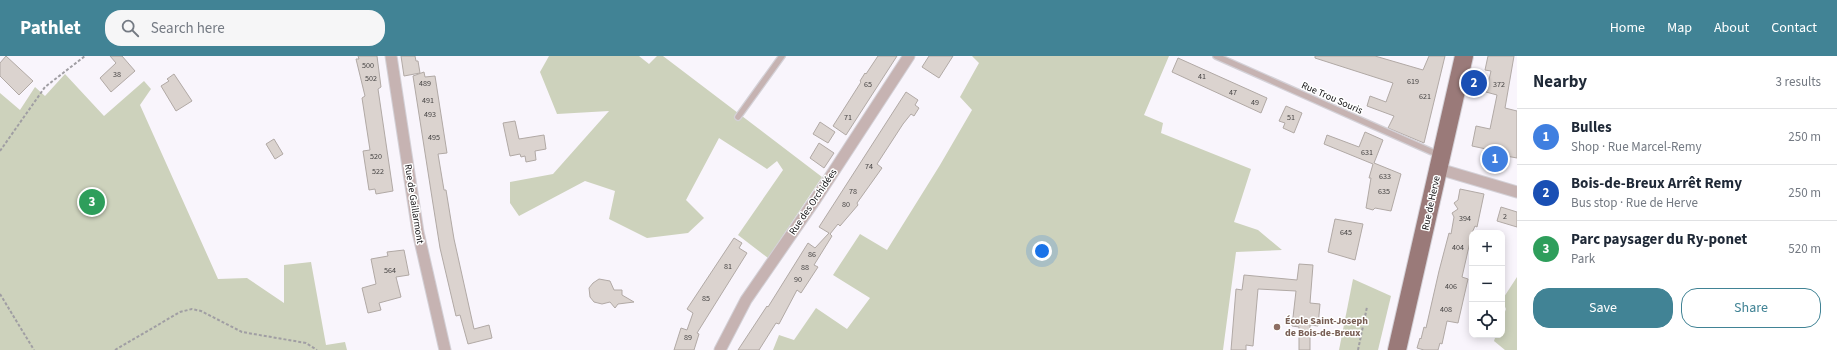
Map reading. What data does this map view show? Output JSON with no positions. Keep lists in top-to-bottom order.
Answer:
{
  "streets": {
    "main road": ["Rue de Herve"],
    "street": ["Rue des Orchidées", "Rue de Gaillarmont"],
    "lane": ["Rue Trou Souris"]
  },
  "crossings": [
    ["Rue Trou Souris", "Rue de Herve"]
  ],
  "places": ["École Saint-Joseph de Bois-de-Breux"],
  "house_numbers": [
    "500",
    "38",
    "41",
    "502",
    "619",
    "489",
    "65",
    "372",
    "47",
    "621",
    "491",
    "49",
    "493",
    "71",
    "51",
    "495",
    "631",
    "520",
    "74",
    "522",
    "633",
    "78",
    "635",
    "80",
    "2",
    "394",
    "645",
    "404",
    "86",
    "81",
    "88",
    "564",
    "90",
    "406",
    "85",
    "408",
    "89"
  ],
  "page": {
    "header": "Pathlet",
    "search": "Search here",
    "nav": [
      "Home",
      "Map",
      "About",
      "Contact"
    ],
    "heading": ["Nearby", "3 results"],
    "pins": ["2", "1", "3"],
    "list": [
      {
        "mark": "1",
        "name": "Bulles",
        "note": "Shop · Rue Marcel-Remy",
        "value": "250 m"
      },
      {
        "mark": "2",
        "name": "Bois-de-Breux Arrêt Remy",
        "note": "Bus stop · Rue de Herve",
        "value": "250 m"
      },
      {
        "mark": "3",
        "name": "Parc paysager du Ry-ponet",
        "note": "Park",
        "value": "520 m"
      }
    ],
    "map_buttons": ["+", "−"],
    "buttons": ["Save", "Share"]
  }
}
